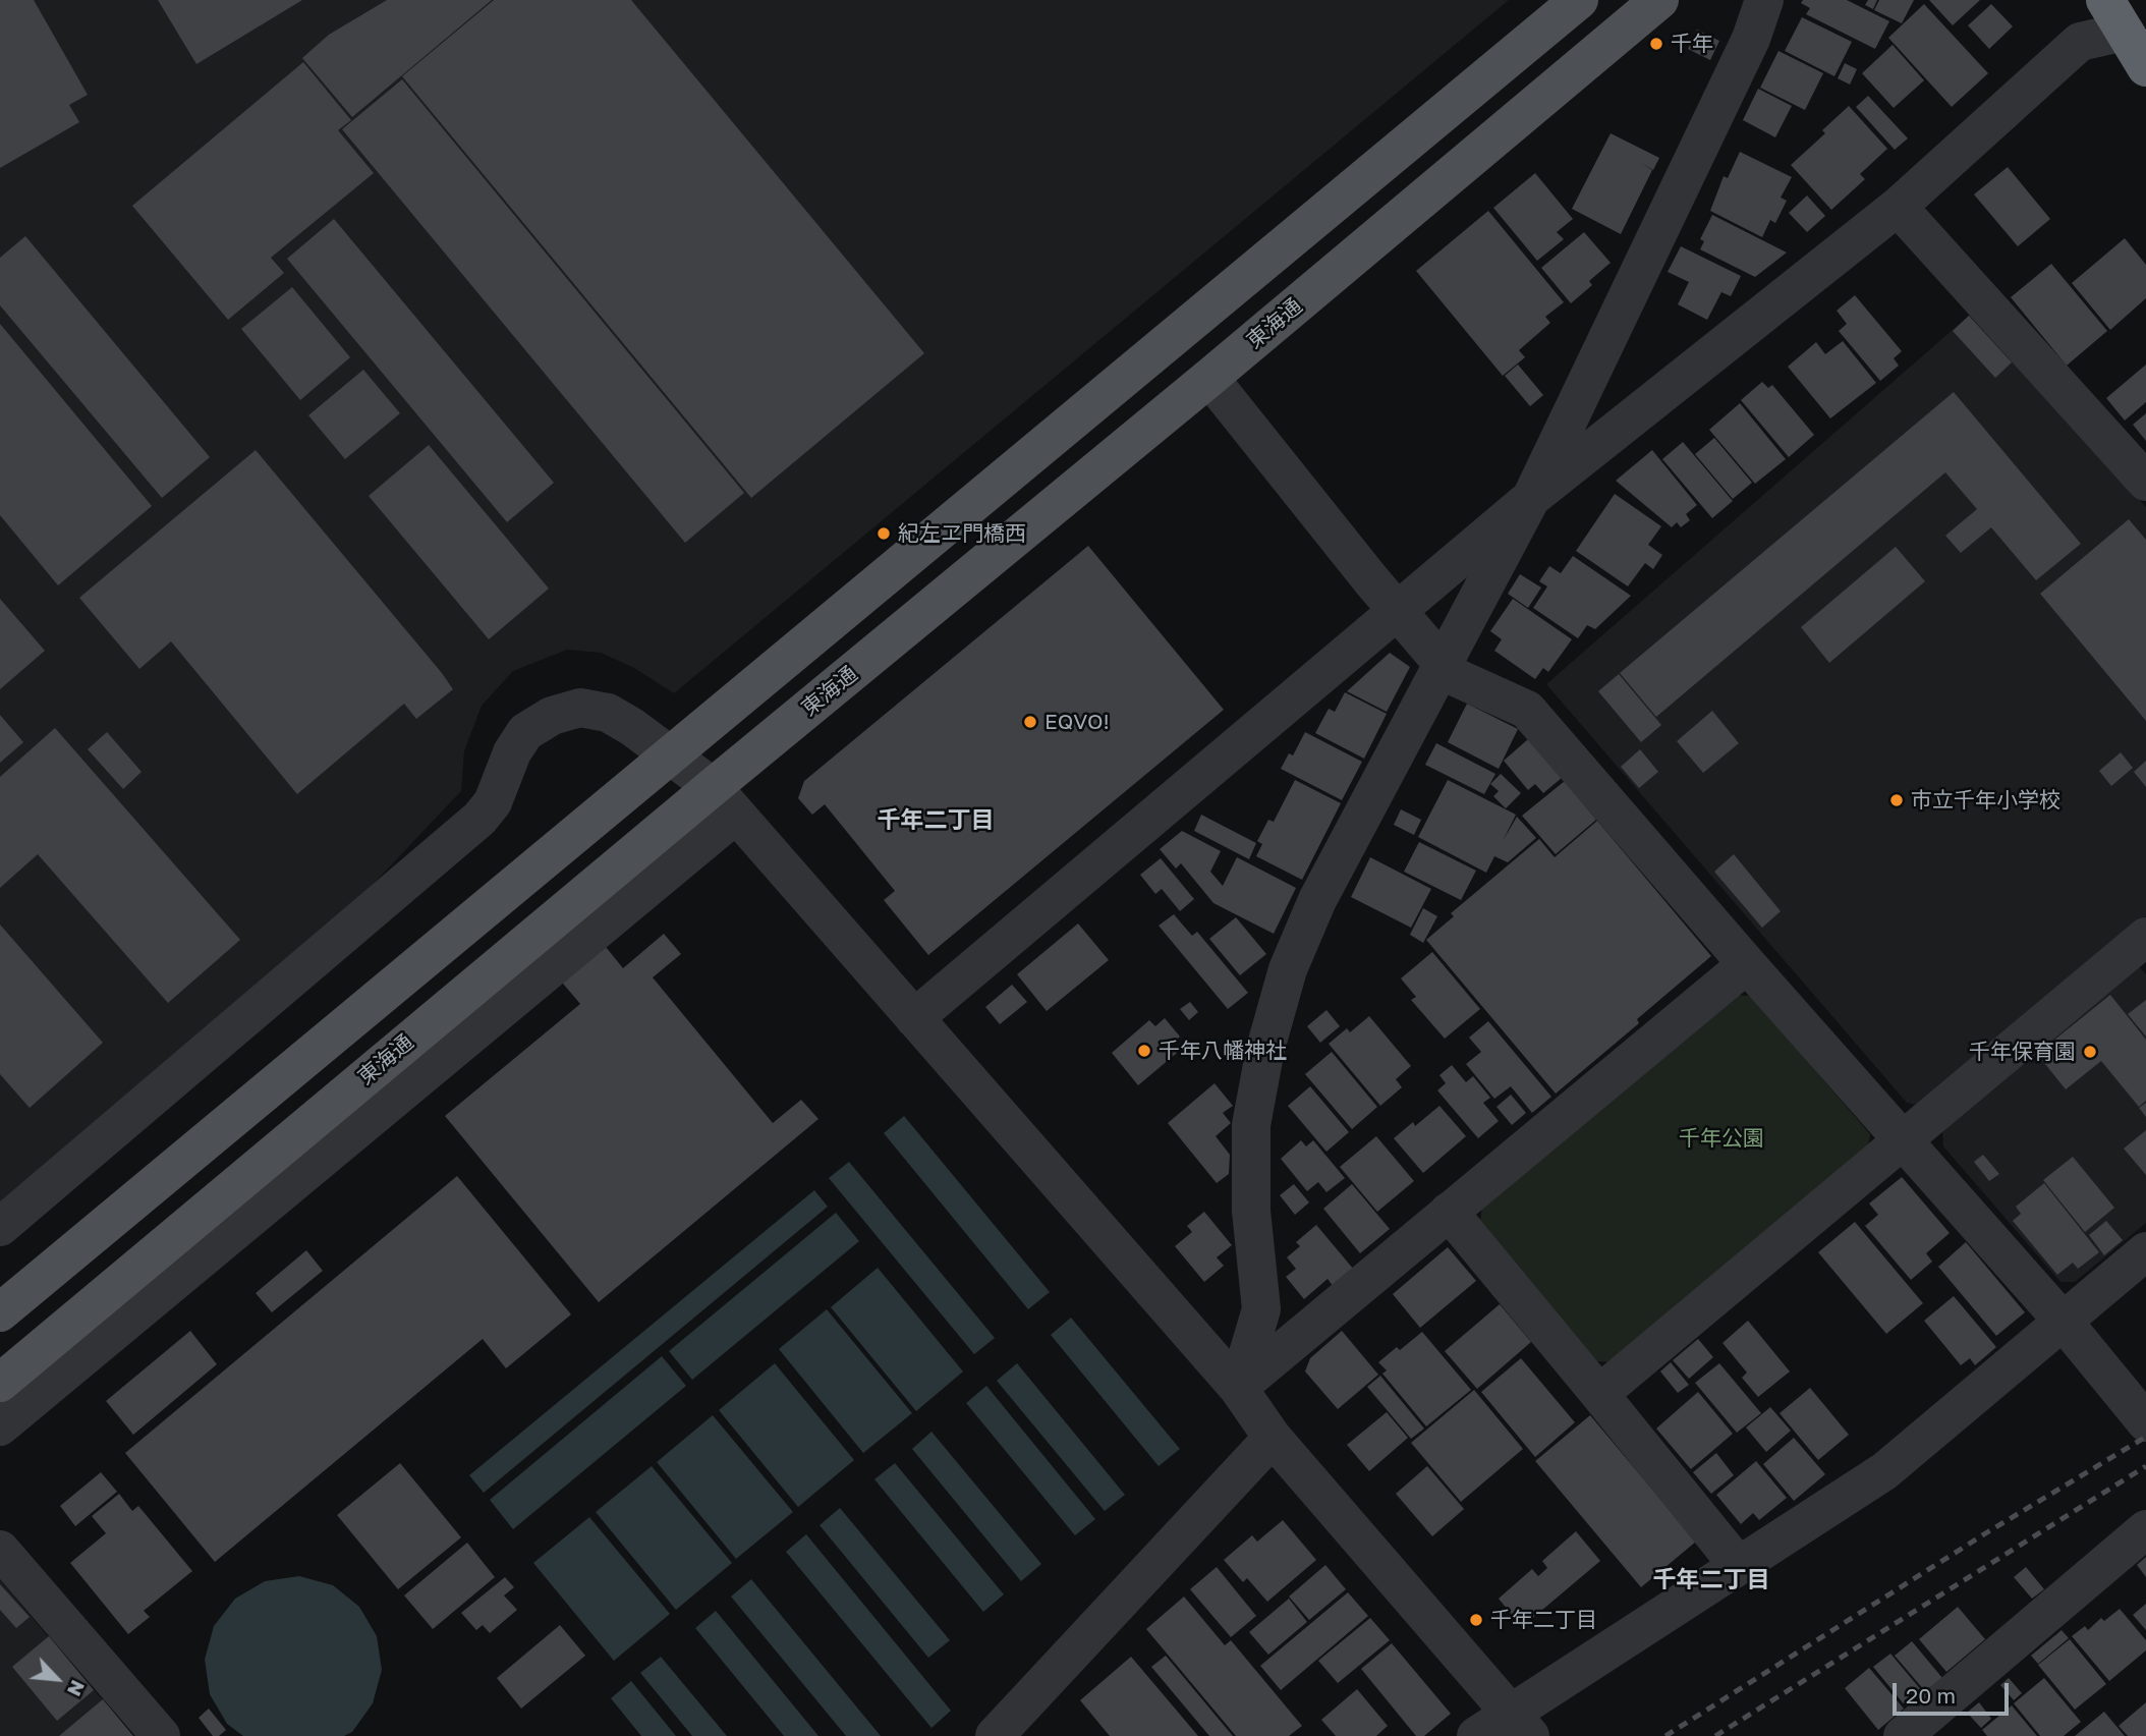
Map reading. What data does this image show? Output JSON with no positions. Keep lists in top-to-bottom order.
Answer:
{
  "streets": {
    "main road": ["東海通"]
  },
  "districts": ["千年二丁目", "千年二丁目"],
  "parks": ["千年公園"],
  "places": [
    "千年",
    "紀左ヱ門橋西",
    "EQVO!",
    "市立千年小学校",
    "千年八幡神社",
    "千年保育園",
    "千年二丁目"
  ],
  "scale_bar": "20 m",
  "north": "bottom right"
}
